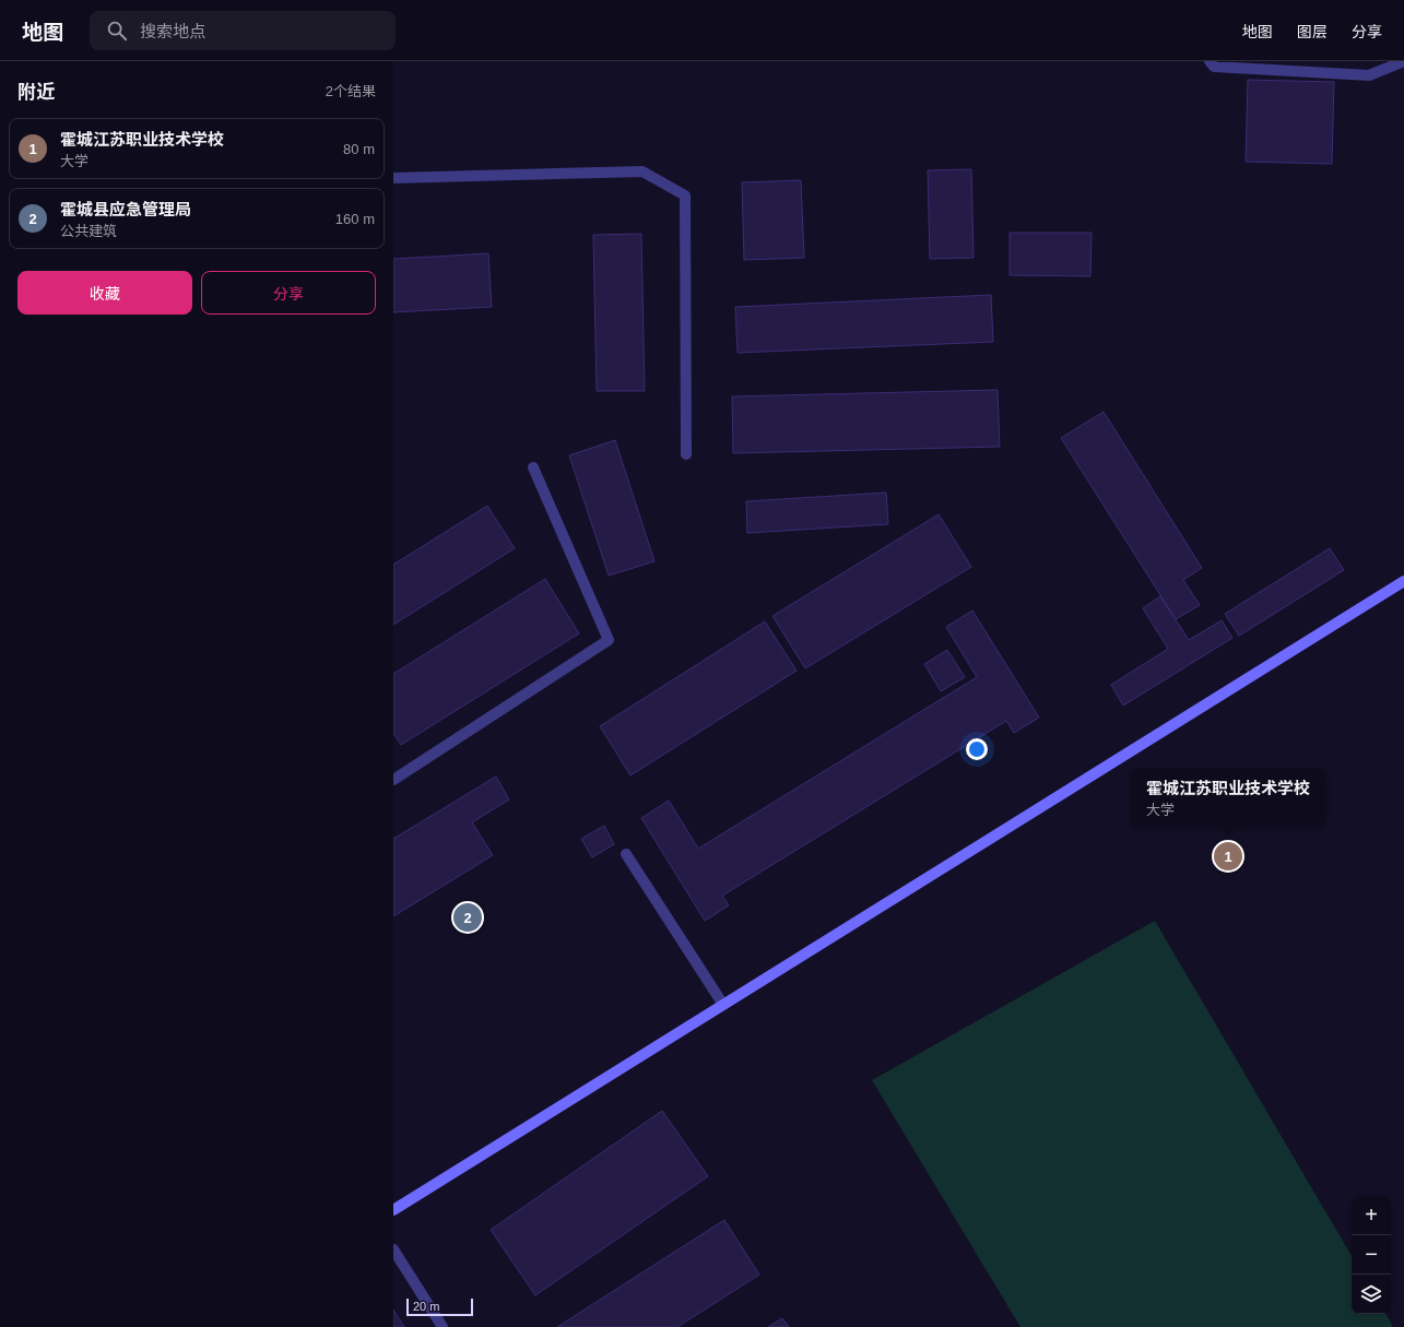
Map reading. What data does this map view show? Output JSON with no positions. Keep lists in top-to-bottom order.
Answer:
{
  "scale_bar": "20 m",
  "page": {
    "header": "地图",
    "search": "搜索地点",
    "nav": ["地图", "图层", "分享"],
    "heading": ["附近", "2个结果"],
    "list": [
      {
        "mark": "1",
        "name": "霍城江苏职业技术学校",
        "note": "大学",
        "value": "80 m"
      },
      {
        "mark": "2",
        "name": "霍城县应急管理局",
        "note": "公共建筑",
        "value": "160 m"
      }
    ],
    "buttons": ["收藏", "分享"],
    "popup": ["霍城江苏职业技术学校", "大学"],
    "pins": ["1", "2"],
    "map_buttons": ["+", "−"],
    "scale": "20 m"
  }
}
